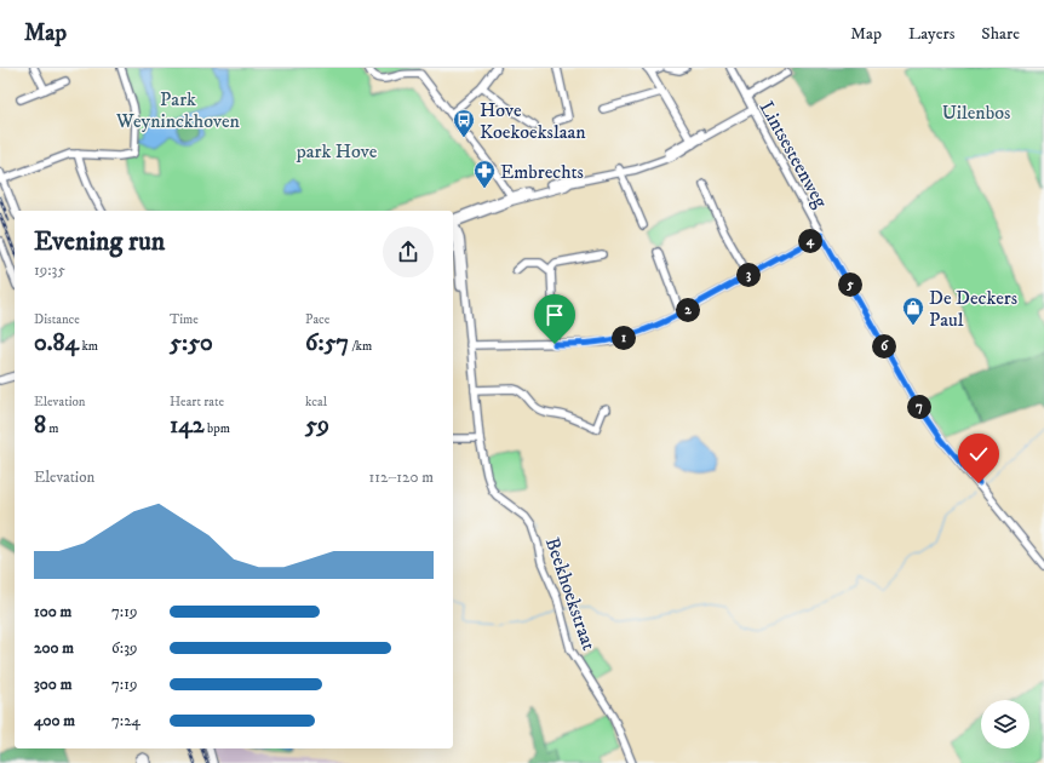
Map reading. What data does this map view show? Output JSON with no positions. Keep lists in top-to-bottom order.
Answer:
{
  "streets": {
    "street": ["Lintsesteenweg", "Beekhoekstraat"]
  },
  "parks": ["Park Weyninckhoven", "Uilenbos", "park Hove"],
  "places": {
    "bus stop": ["Hove Koekoekslaan"],
    "pharmacy": ["Embrechts"],
    "shop": ["De Deckers Paul"]
  },
  "page": {
    "header": "Map",
    "nav": ["Map", "Layers", "Share"],
    "heading": ["Evening run", "19:35"],
    "pins": [
      "4",
      "3",
      "5",
      "2",
      "1",
      "6",
      "7"
    ],
    "stats": [
      ["Distance", "0.84 km"],
      ["Time", "5:50"],
      ["Pace", "6:57 /km"],
      ["Elevation", "8 m"],
      ["Heart rate", "142 bpm"],
      ["kcal", "59"]
    ],
    "chart": ["Elevation", "112–120 m"],
    "list": [
      {
        "name": "100 m",
        "note": "7:19"
      },
      {
        "name": "200 m",
        "note": "6:39"
      },
      {
        "name": "300 m",
        "note": "7:19"
      },
      {
        "name": "400 m",
        "note": "7:24"
      }
    ]
  }
}
